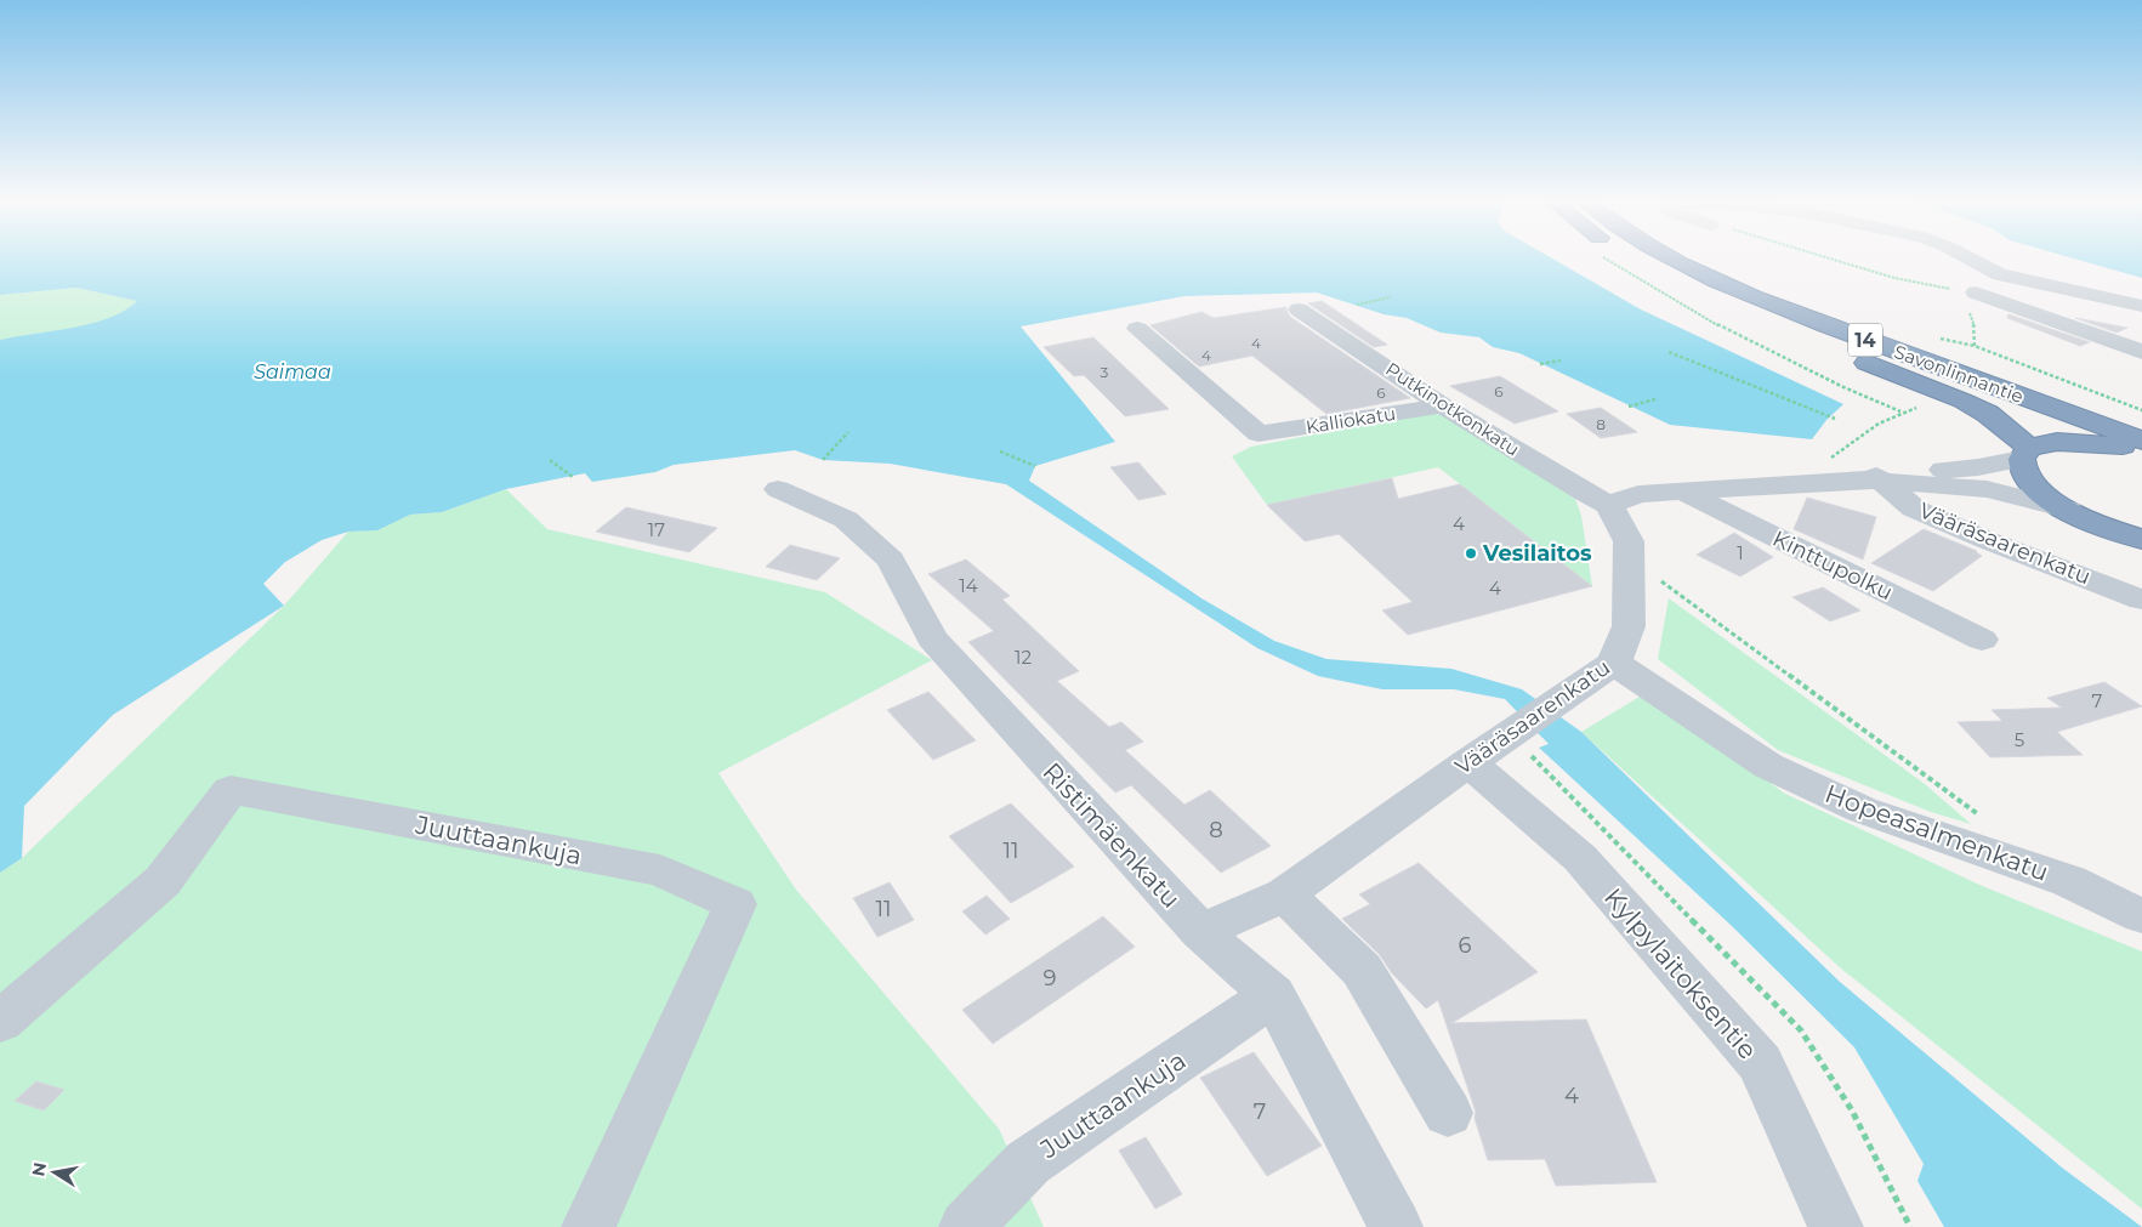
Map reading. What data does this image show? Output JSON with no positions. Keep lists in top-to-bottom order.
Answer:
{
  "streets": {
    "highway": ["14", "Savonlinnantie"],
    "street": [
      "Putkinotkonkatu",
      "Kalliokatu",
      "Vääräsaarenkatu",
      "Kinttupolku",
      "Hopeasalmenkatu",
      "Ristimäenkatu",
      "Juuttaankuja",
      "Kylpylaitoksentie"
    ]
  },
  "crossings": [
    ["14", "Savonlinnantie"],
    ["14", "Vääräsaarenkatu"],
    ["Savonlinnantie", "Vääräsaarenkatu"],
    ["Putkinotkonkatu", "Kalliokatu"],
    ["Putkinotkonkatu", "Vääräsaarenkatu"],
    ["Vääräsaarenkatu", "Kinttupolku"],
    ["Vääräsaarenkatu", "Hopeasalmenkatu"],
    ["Vääräsaarenkatu", "Ristimäenkatu"],
    ["Vääräsaarenkatu", "Kylpylaitoksentie"],
    ["Ristimäenkatu", "Juuttaankuja"]
  ],
  "water": ["Saimaa"],
  "places": ["Vesilaitos"],
  "house_numbers": [
    "4",
    "4",
    "3",
    "6",
    "6",
    "8",
    "4",
    "17",
    "1",
    "14",
    "4",
    "12",
    "7",
    "5",
    "8",
    "11",
    "11",
    "6",
    "9",
    "4",
    "7"
  ],
  "north": "left"
}
